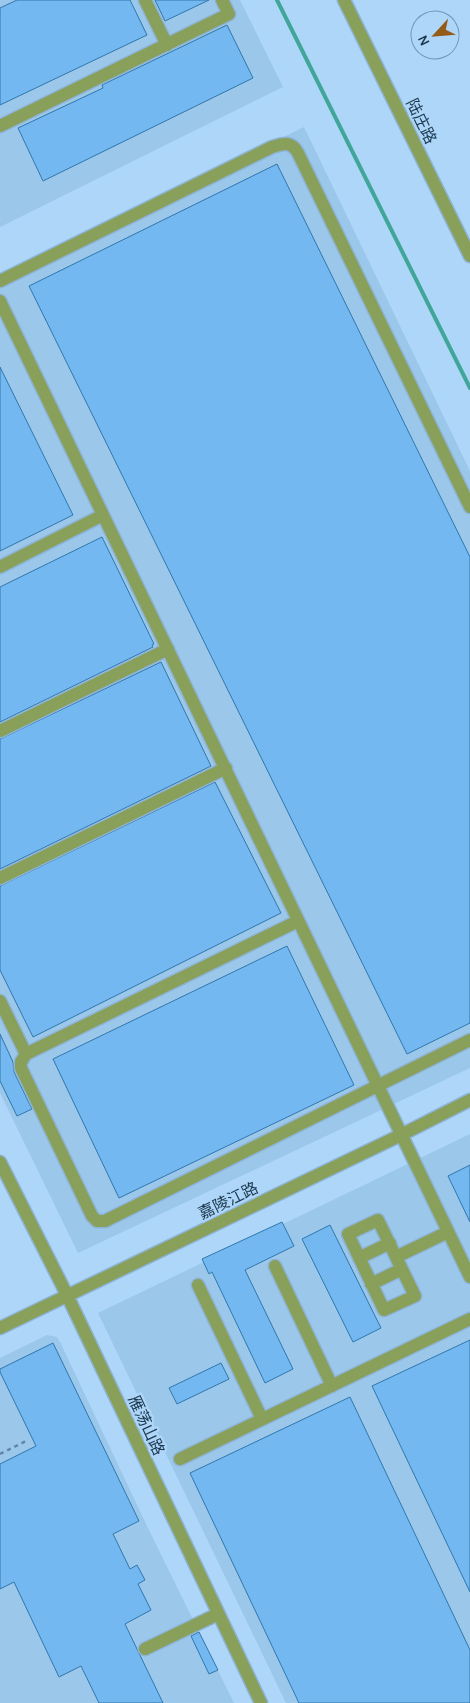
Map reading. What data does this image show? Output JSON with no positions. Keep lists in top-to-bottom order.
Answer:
{
  "streets": {
    "street": ["陆庄路", "嘉陵江路", "雁荡山路"]
  },
  "crossings": [
    ["嘉陵江路", "雁荡山路"]
  ],
  "north": "bottom left"
}
